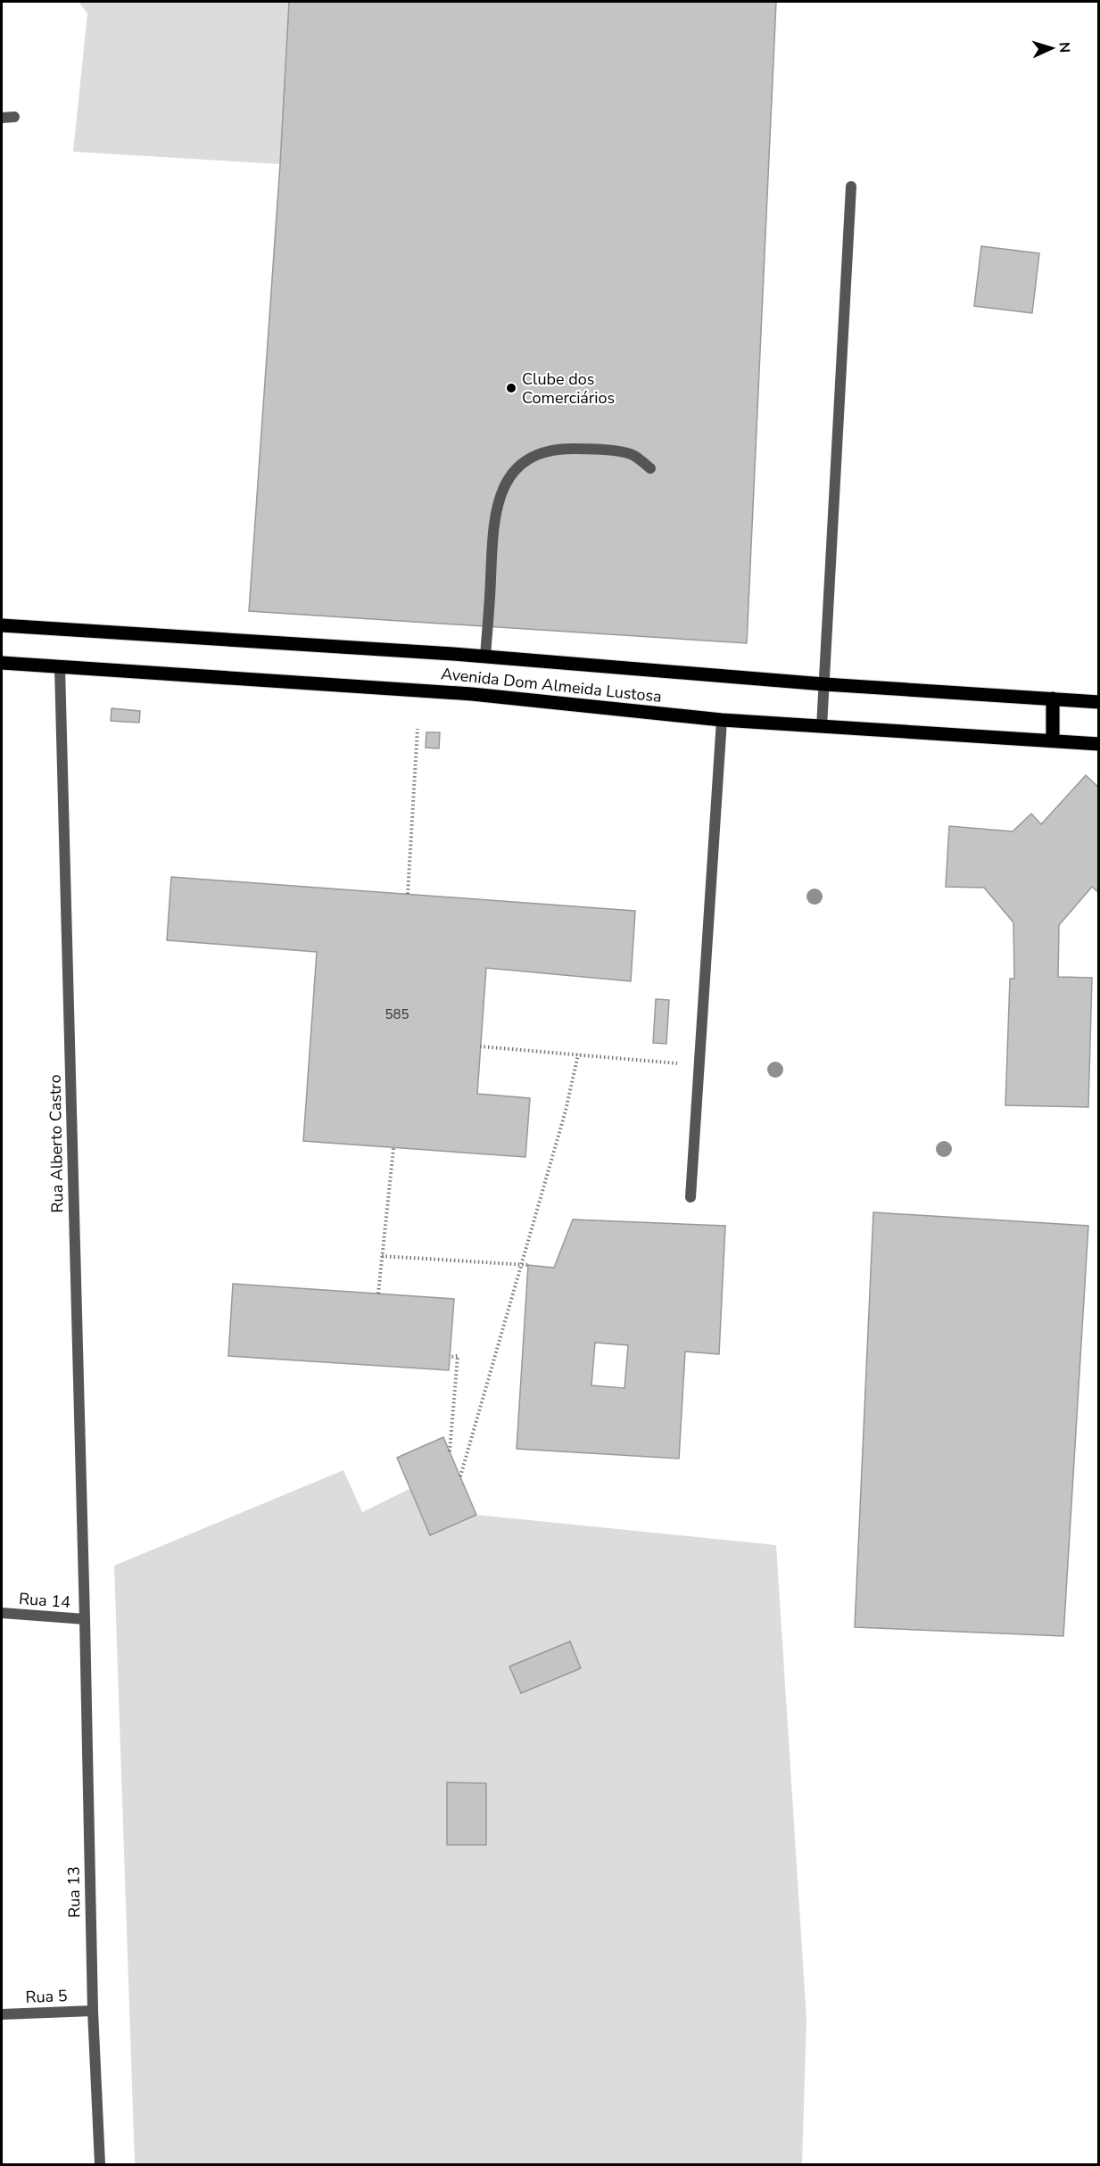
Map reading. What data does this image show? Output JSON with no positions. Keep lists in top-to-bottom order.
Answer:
{
  "streets": {
    "main road": ["Avenida Dom Almeida Lustosa"],
    "street": [
      "Rua Alberto Castro",
      "Rua 14",
      "Rua 13",
      "Rua 5"
    ]
  },
  "crossings": [
    ["Avenida Dom Almeida Lustosa", "Rua Alberto Castro"],
    ["Rua Alberto Castro", "Rua 14"],
    ["Rua Alberto Castro", "Rua 13"],
    ["Rua 14", "Rua 13"],
    ["Rua 13", "Rua 5"]
  ],
  "places": ["Clube dos Comerciários"],
  "house_numbers": ["585"],
  "north": "right"
}
